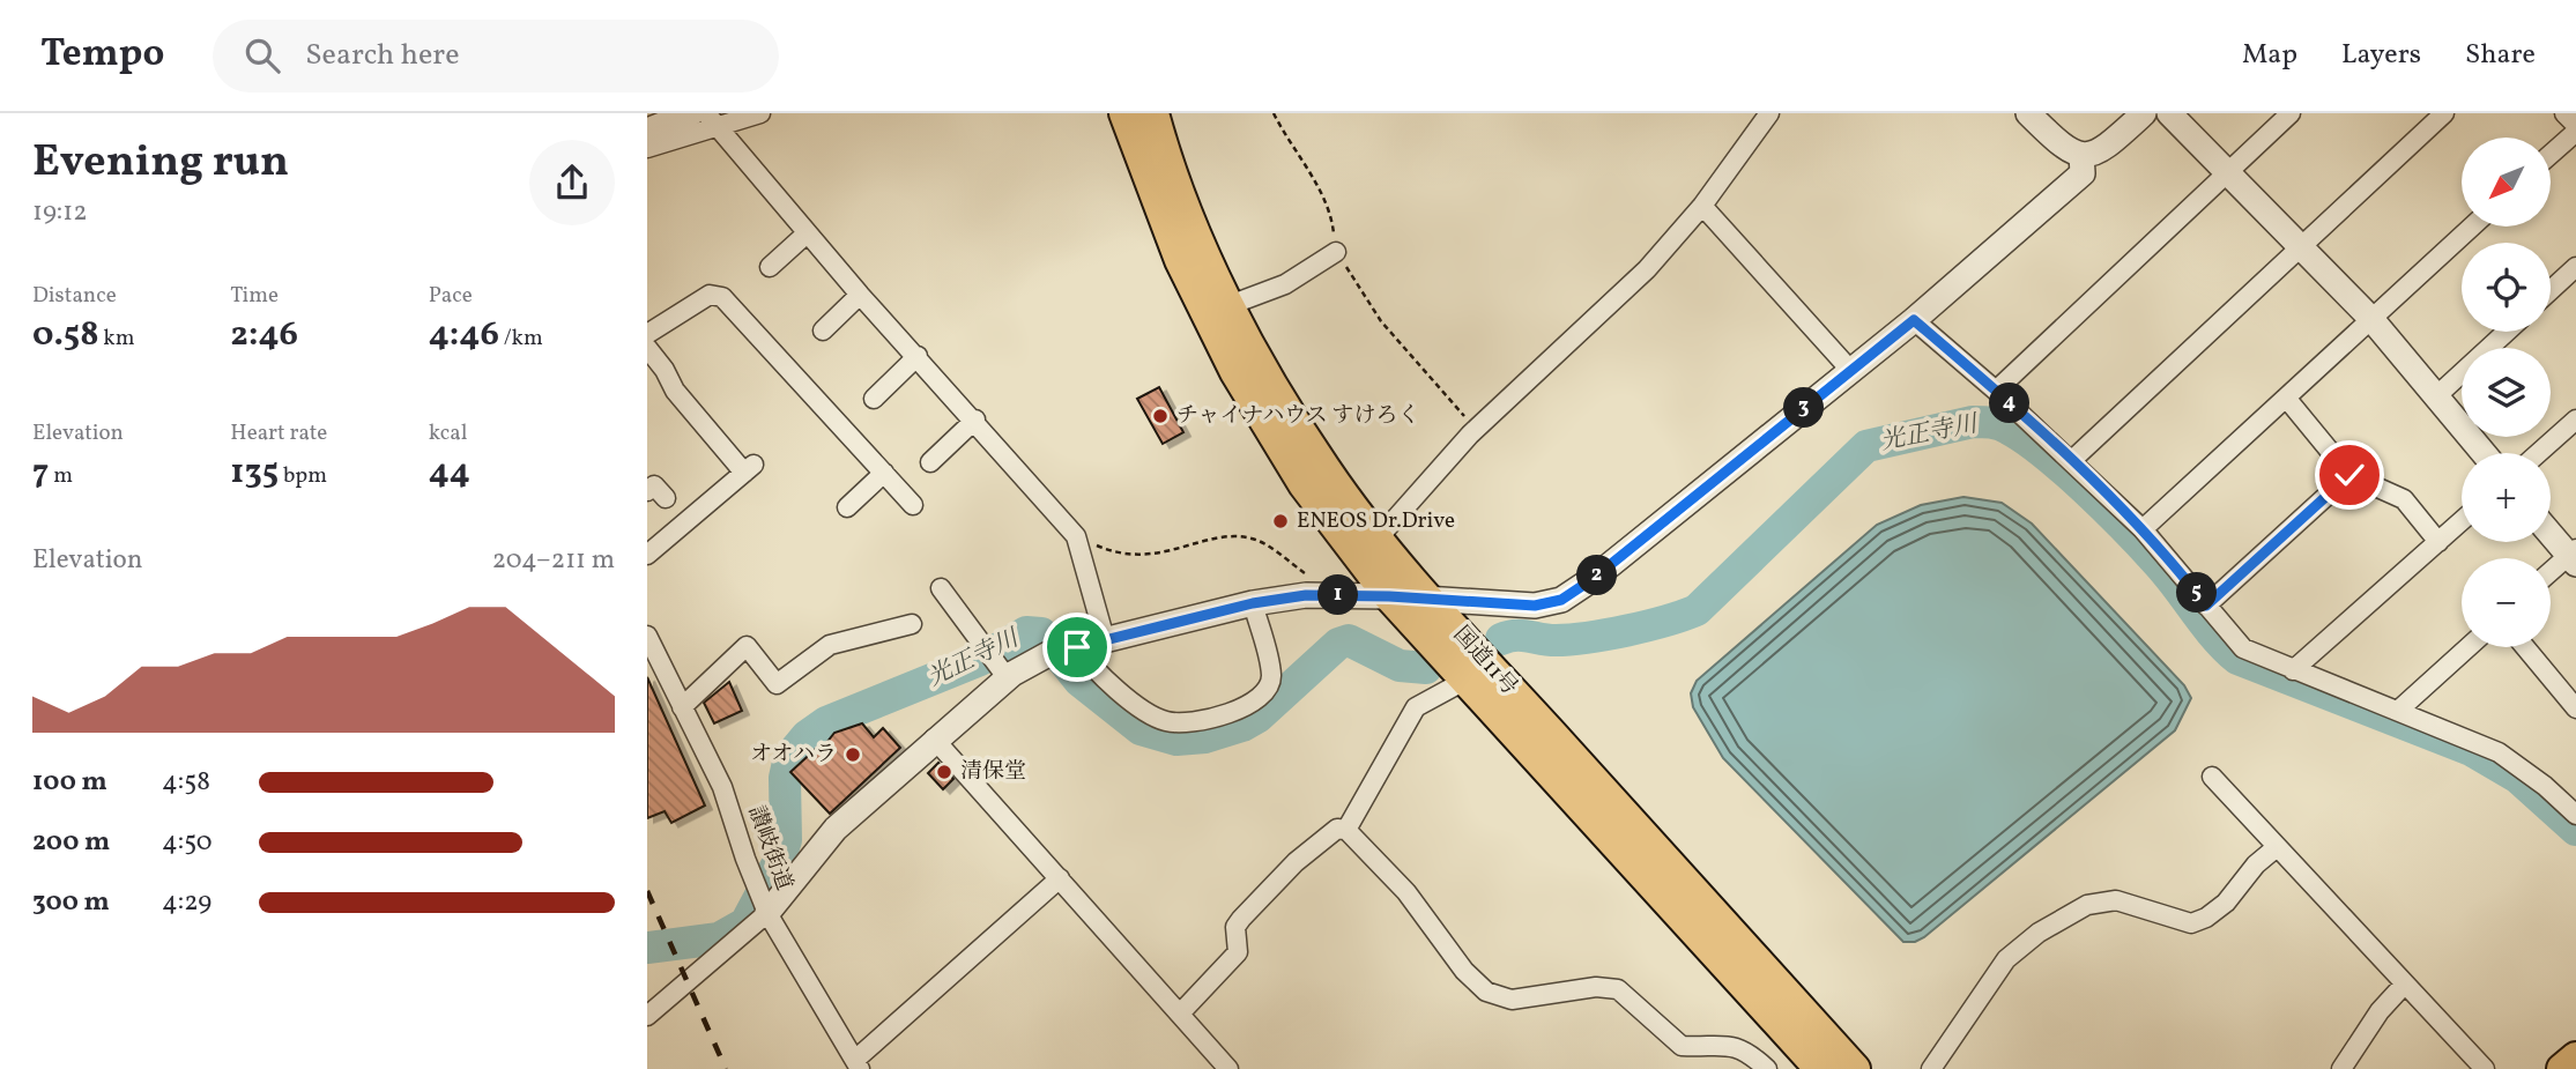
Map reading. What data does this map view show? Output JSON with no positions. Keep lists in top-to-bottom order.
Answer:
{
  "streets": {
    "main road": ["国道11号"],
    "street": ["讃岐街道"]
  },
  "water": ["光正寺川"],
  "places": [
    "チャイナハウス すけろく",
    "ENEOS Dr.Drive",
    "オオハラ",
    "清保堂"
  ],
  "north": "bottom left",
  "page": {
    "header": "Tempo",
    "search": "Search here",
    "nav": ["Map", "Layers", "Share"],
    "heading": ["Evening run", "19:12"],
    "map_buttons": ["+", "−"],
    "stats": [
      ["Distance", "0.58 km"],
      ["Time", "2:46"],
      ["Pace", "4:46 /km"],
      ["Elevation", "7 m"],
      ["Heart rate", "135 bpm"],
      ["kcal", "44"]
    ],
    "pins": [
      "4",
      "3",
      "2",
      "5",
      "1"
    ],
    "chart": ["Elevation", "204–211 m"],
    "list": [
      {
        "name": "100 m",
        "note": "4:58"
      },
      {
        "name": "200 m",
        "note": "4:50"
      },
      {
        "name": "300 m",
        "note": "4:29"
      }
    ]
  }
}
